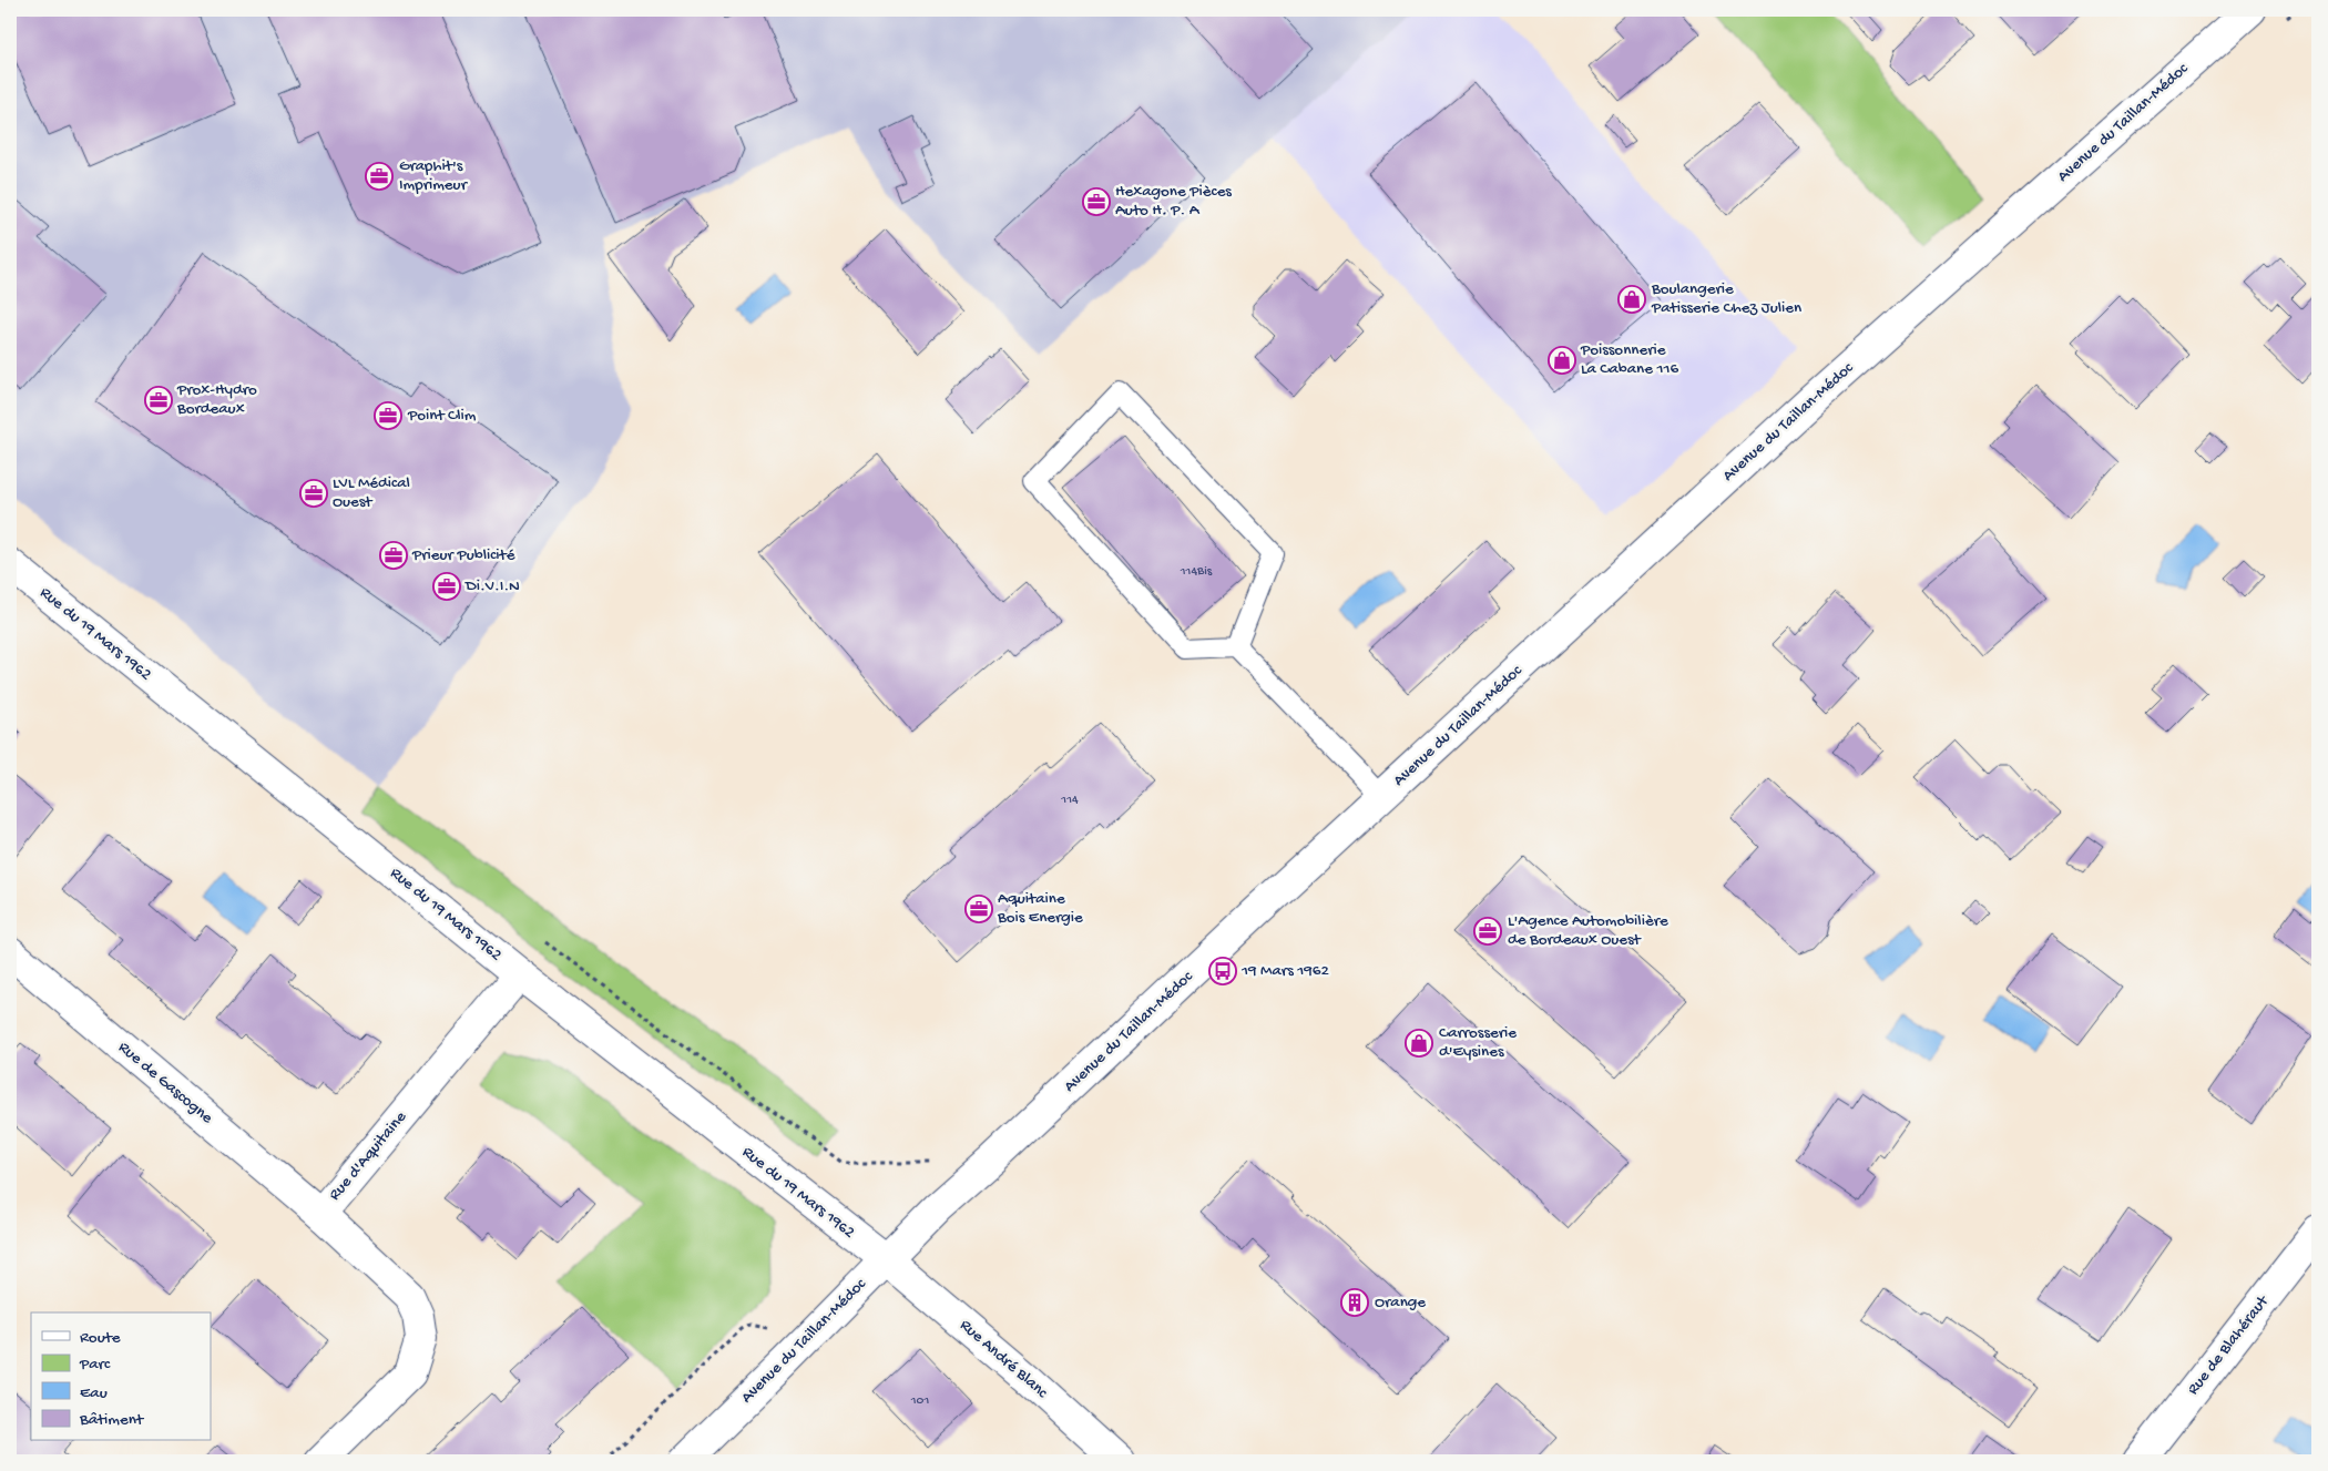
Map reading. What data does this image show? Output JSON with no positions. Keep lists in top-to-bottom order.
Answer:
{
  "streets": {
    "street": [
      "Avenue du Taillan-Médoc",
      "Rue du 19 Mars 1962",
      "Rue de Gascogne",
      "Rue d'Aquitaine",
      "Rue de Blahéraut",
      "Rue André Blanc"
    ]
  },
  "crossings": [
    ["Avenue du Taillan-Médoc", "Rue du 19 Mars 1962"],
    ["Avenue du Taillan-Médoc", "Rue André Blanc"],
    ["Rue du 19 Mars 1962", "Rue d'Aquitaine"],
    ["Rue du 19 Mars 1962", "Rue André Blanc"],
    ["Rue de Gascogne", "Rue d'Aquitaine"]
  ],
  "places": {
    "office": [
      "Graphit's Imprimeur",
      "Hexagone Pièces Auto H. P. A",
      "Prox-Hydro Bordeaux",
      "Point Clim",
      "LVL Médical Ouest",
      "Prieur Publicité",
      "Di.V.I.N",
      "Aquitaine Bois Energie",
      "L'Agence Automobilière de Bordeaux Ouest"
    ],
    "shop": ["Boulangerie Patisserie Chez Julien", "Poissonnerie La Cabane 116", "Carrosserie d'Eysines"],
    "bus stop": ["19 Mars 1962"],
    "building": ["Orange"]
  },
  "house_numbers": ["114Bis", "114", "101"],
  "legend": [
    "Route",
    "Parc",
    "Eau",
    "Bâtiment"
  ]
}
